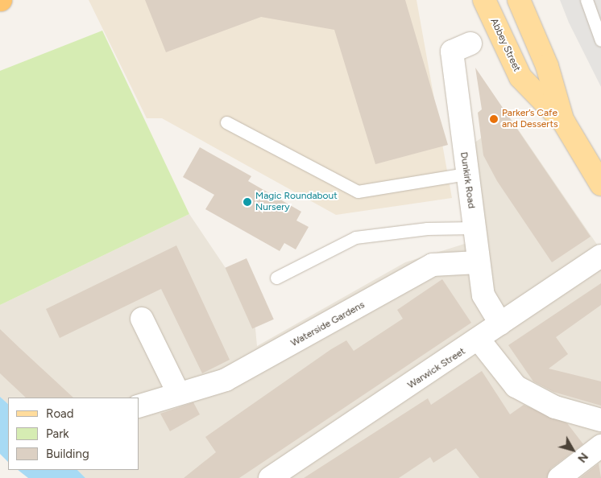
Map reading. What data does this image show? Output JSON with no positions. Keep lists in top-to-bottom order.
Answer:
{
  "streets": {
    "main road": ["Abbey Street"],
    "street": ["Dunkirk Road", "Waterside Gardens", "Warwick Street"]
  },
  "crossings": [
    ["Dunkirk Road", "Waterside Gardens"],
    ["Dunkirk Road", "Warwick Street"]
  ],
  "places": ["Parker’s Cafe and Desserts", "Magic Roundabout Nursery"],
  "legend": ["Road", "Park", "Building"],
  "north": "bottom right"
}
